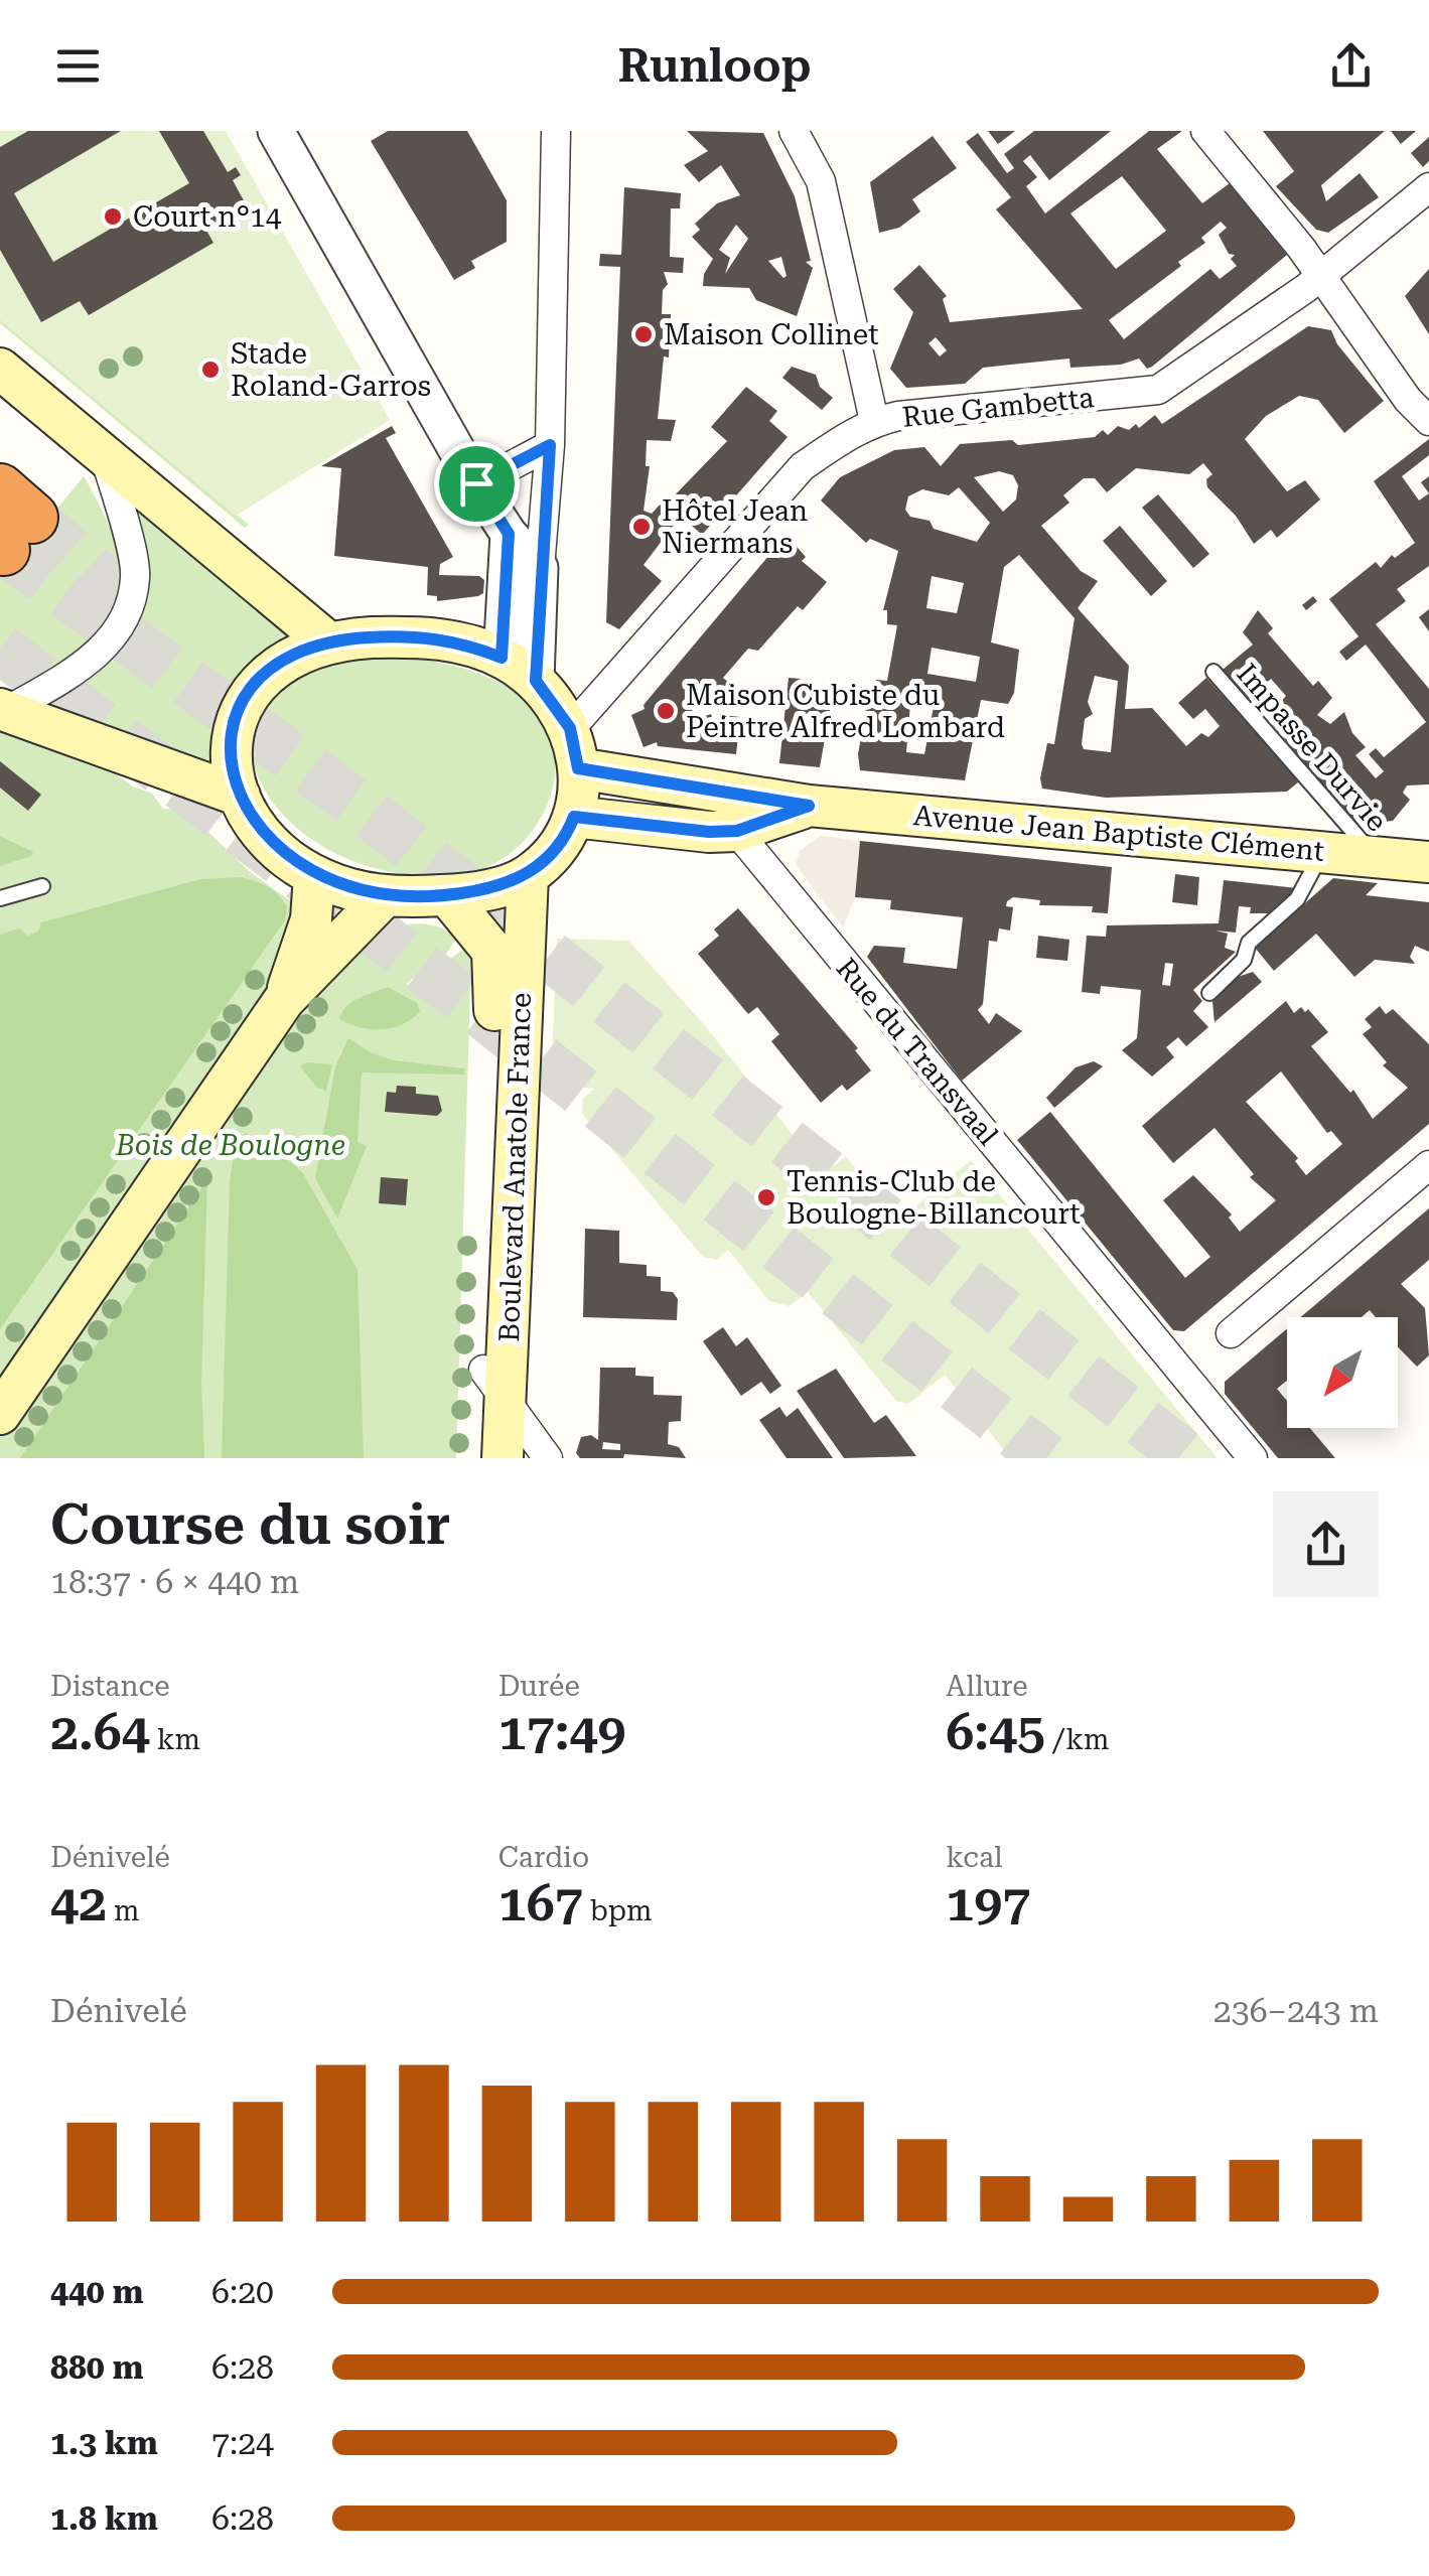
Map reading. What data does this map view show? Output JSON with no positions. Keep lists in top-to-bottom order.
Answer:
{
  "streets": {
    "main road": ["Avenue Jean Baptiste Clément", "Boulevard Anatole France"],
    "street": ["Rue Gambetta", "Rue du Transvaal"],
    "lane": ["Impasse Durvie"]
  },
  "crossings": [
    ["Rue Gambetta", "Avenue Jean Baptiste Clément"],
    ["Rue Gambetta", "Boulevard Anatole France"],
    ["Impasse Durvie", "Avenue Jean Baptiste Clément"],
    ["Avenue Jean Baptiste Clément", "Rue du Transvaal"],
    ["Avenue Jean Baptiste Clément", "Boulevard Anatole France"]
  ],
  "parks": ["Bois de Boulogne"],
  "places": [
    "Court n°14",
    "Maison Collinet",
    "Stade Roland-Garros",
    "Hôtel Jean Niermans",
    "Maison Cubiste du Peintre Alfred Lombard",
    "Tennis-Club de Boulogne-Billancourt"
  ],
  "north": "bottom left",
  "page": {
    "header": "Runloop",
    "heading": ["Course du soir", "18:37 · 6 × 440 m"],
    "stats": [
      ["Distance", "2.64 km"],
      ["Durée", "17:49"],
      ["Allure", "6:45 /km"],
      ["Dénivelé", "42 m"],
      ["Cardio", "167 bpm"],
      ["kcal", "197"]
    ],
    "chart": ["Dénivelé", "236–243 m"],
    "list": [
      {
        "name": "440 m",
        "note": "6:20"
      },
      {
        "name": "880 m",
        "note": "6:28"
      },
      {
        "name": "1.3 km",
        "note": "7:24"
      },
      {
        "name": "1.8 km",
        "note": "6:28"
      }
    ]
  }
}
